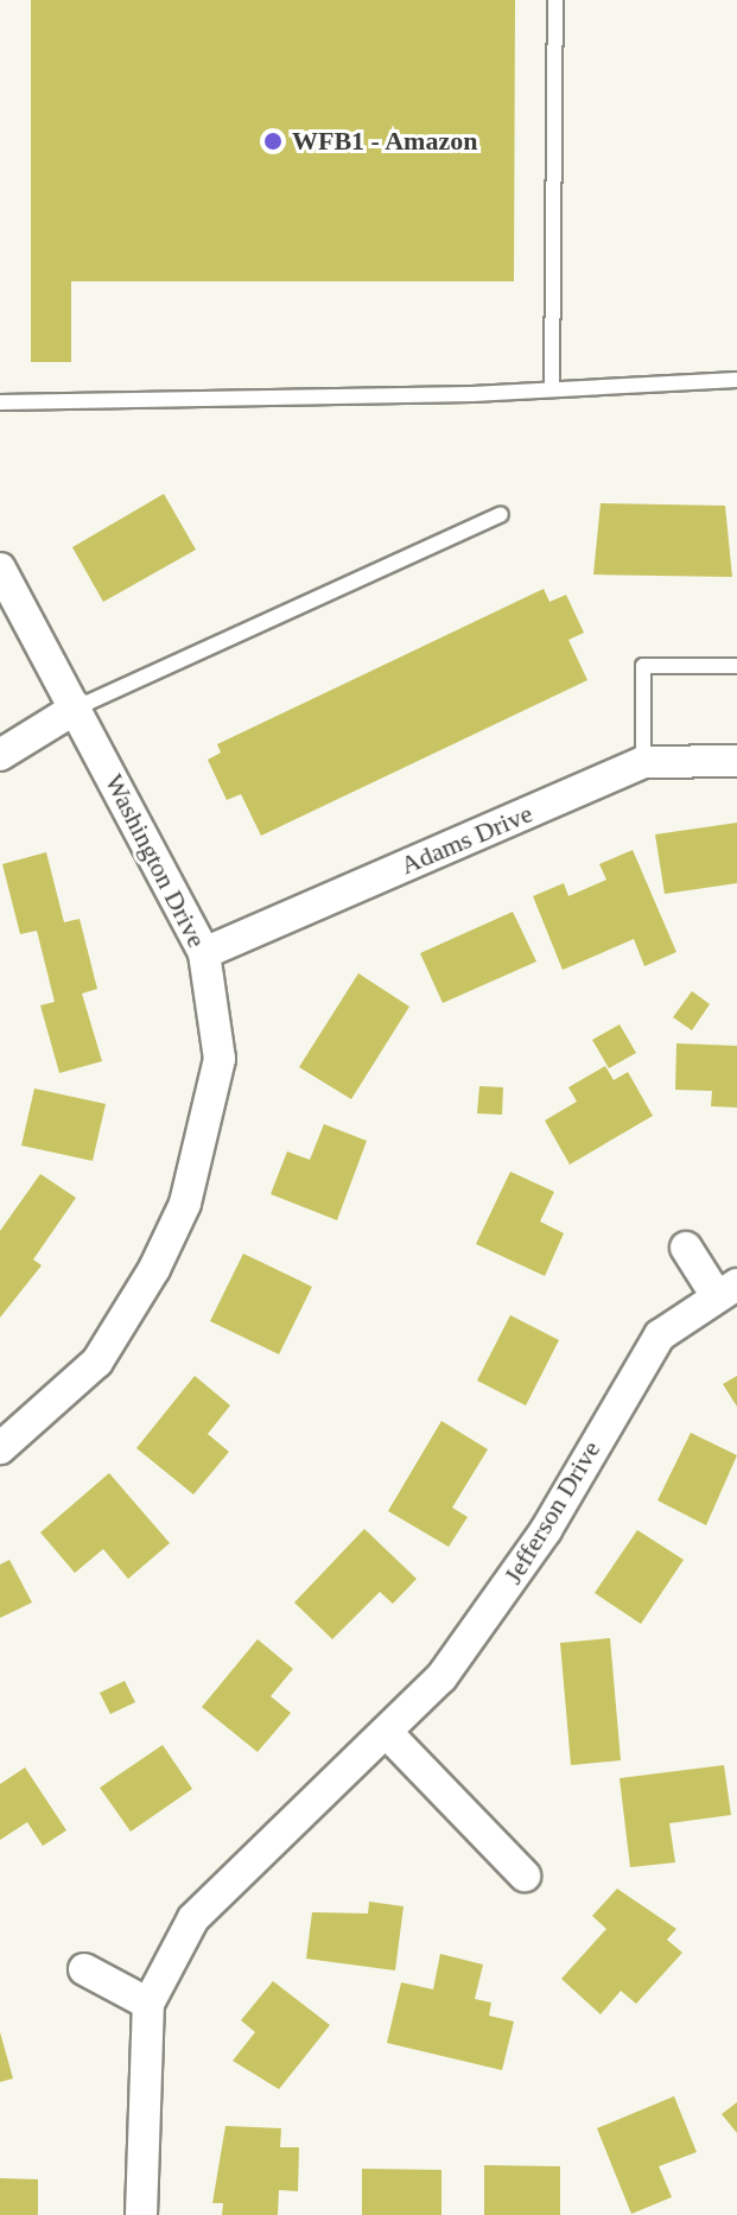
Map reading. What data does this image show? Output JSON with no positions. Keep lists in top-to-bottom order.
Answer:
{
  "streets": {
    "street": ["Adams Drive", "Washington Drive", "Jefferson Drive"]
  },
  "crossings": [
    ["Adams Drive", "Washington Drive"]
  ],
  "places": ["WFB1 - Amazon"]
}
